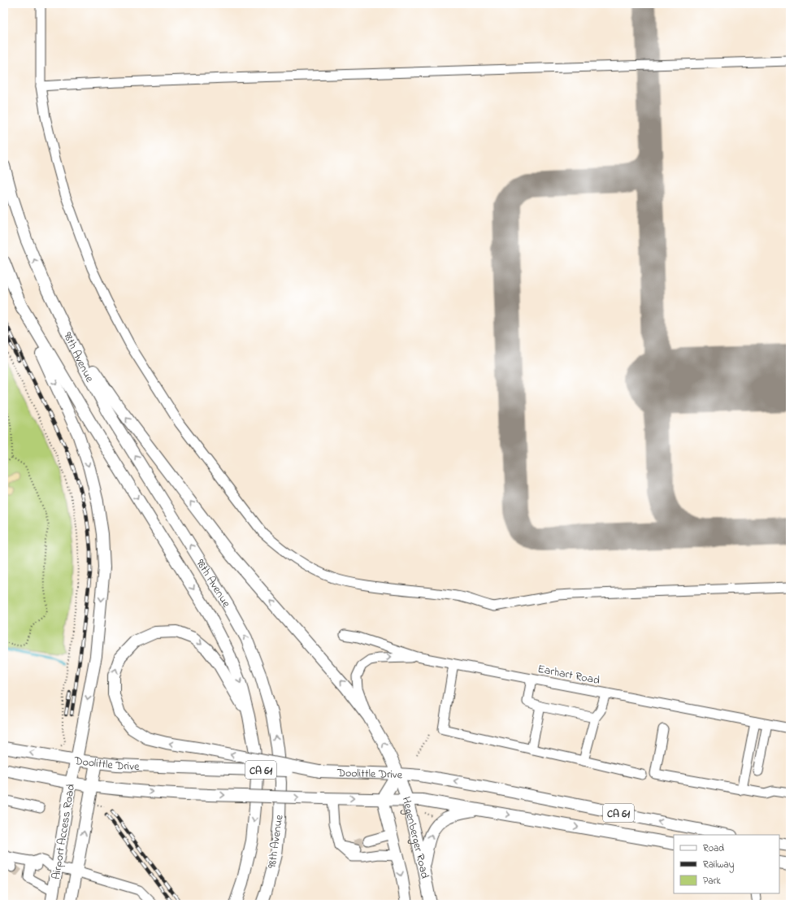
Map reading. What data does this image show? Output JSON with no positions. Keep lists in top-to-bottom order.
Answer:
{
  "streets": {
    "main road": [
      "98th Avenue",
      "Doolittle Drive",
      "CA 61",
      "Airport Access Road",
      "Hegenberger Road"
    ],
    "street": ["Earhart Road"]
  },
  "crossings": [
    ["98th Avenue", "Airport Access Road"],
    ["Doolittle Drive", "Airport Access Road"],
    ["Doolittle Drive", "Hegenberger Road"]
  ],
  "legend": ["Road", "Railway", "Park"]
}
